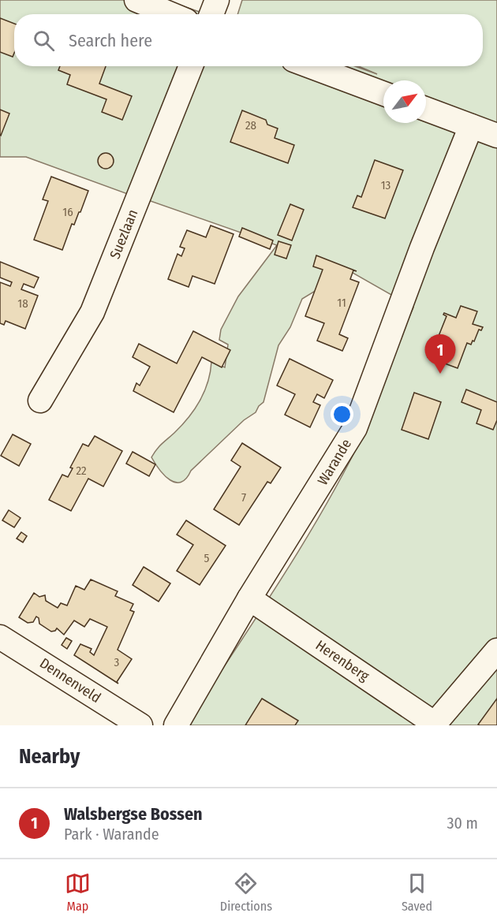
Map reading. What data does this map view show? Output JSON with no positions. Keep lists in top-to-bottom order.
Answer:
{
  "streets": {
    "street": [
      "Suezlaan",
      "Warande",
      "Herenberg",
      "Dennenveld"
    ]
  },
  "crossings": [
    ["Warande", "Herenberg"]
  ],
  "house_numbers": [
    "28",
    "13",
    "16",
    "11",
    "18",
    "22",
    "7",
    "5",
    "3"
  ],
  "north": "top right",
  "page": {
    "search": "Search here",
    "pins": "1",
    "heading": "Nearby",
    "list": [
      {
        "mark": "1",
        "name": "Walsbergse Bossen",
        "note": "Park · Warande",
        "value": "30 m"
      }
    ],
    "nav": ["Map", "Directions", "Saved"]
  }
}
